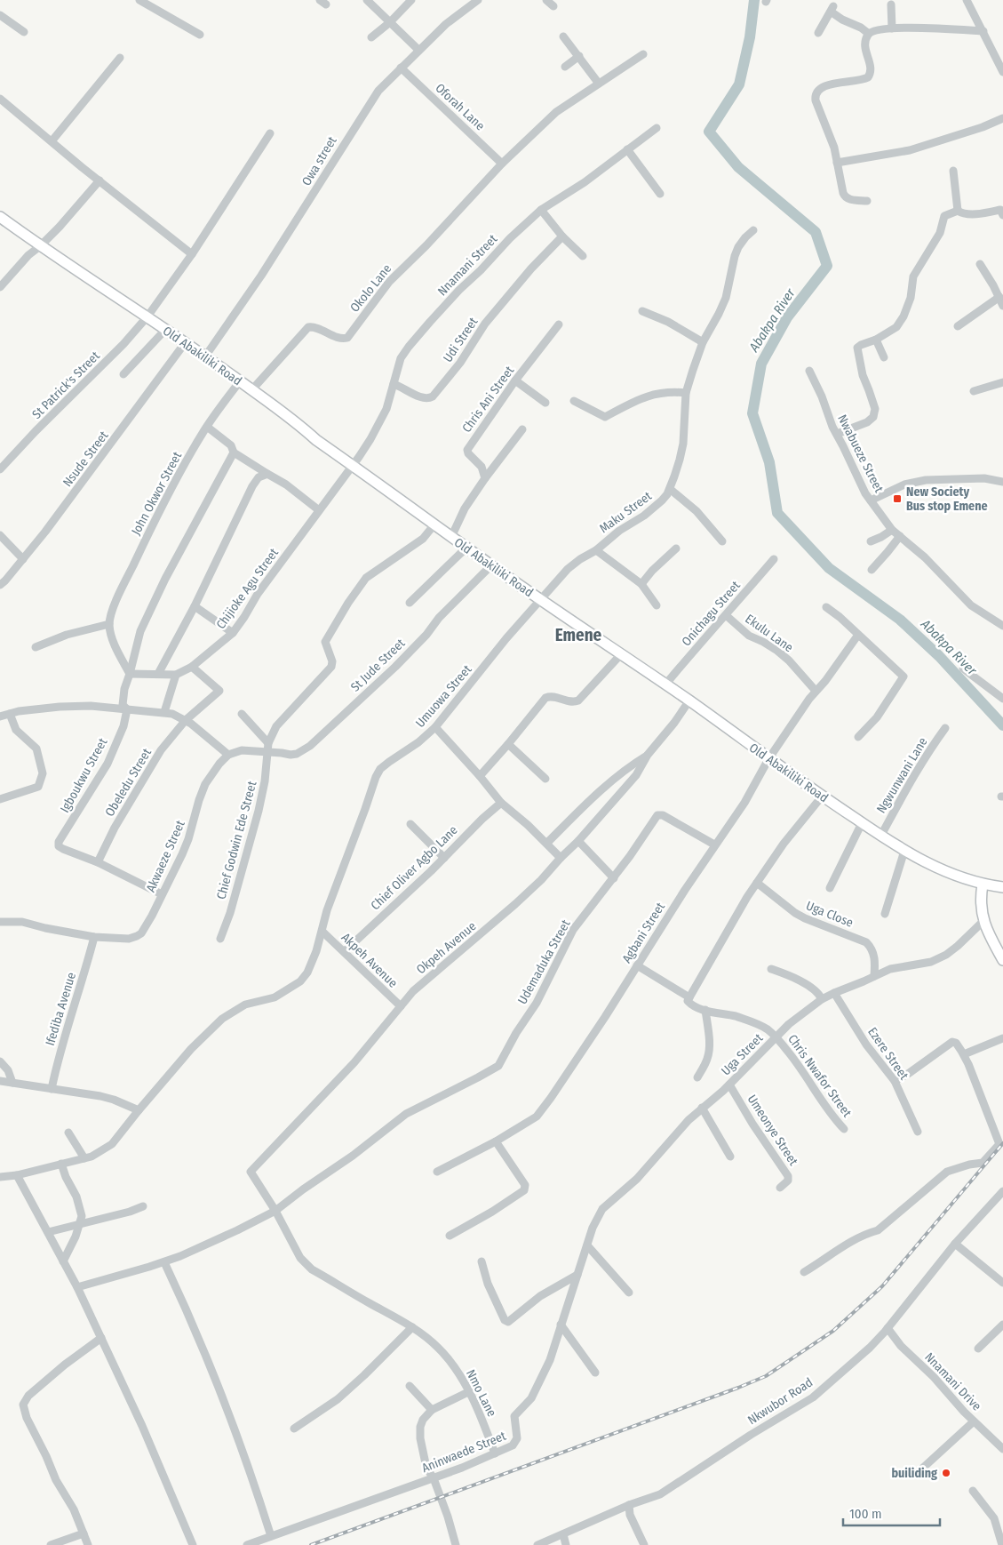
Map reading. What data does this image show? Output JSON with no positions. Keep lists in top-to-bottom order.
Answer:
{
  "streets": {
    "main road": ["Old Abakiliki Road"],
    "street": [
      "Oforah Lane",
      "Owa street",
      "Nnamani Street",
      "Okolo Lane",
      "Udi Street",
      "St Patrick's Street",
      "Chris Ani Street",
      "Nwabueze Street",
      "Nsude Street",
      "John Okwor Street",
      "Maku Street",
      "Chijioke Agu Street",
      "Onichagu Street",
      "Ekulu Lane",
      "St Jude Street",
      "Umuowa Street",
      "Igboukwu Street",
      "Ngwunwani Lane",
      "Obeledu Street",
      "Chief Godwin Ede Street",
      "Akwaeze Street",
      "Chief Oliver Agbo Lane",
      "Uga Close",
      "Agbani Street",
      "Okpeh Avenue",
      "Akpeh Avenue",
      "Udemaduka Street",
      "Ifediba Avenue",
      "Ezere Street",
      "Uga Street",
      "Chris Nwafor Street",
      "Umeonye Street",
      "Nnamani Drive",
      "Nmo Lane",
      "Nkwubor Road",
      "Aninwaede Street"
    ]
  },
  "crossings": [
    ["Oforah Lane", "Owa street"],
    ["Oforah Lane", "Okolo Lane"],
    ["Owa street", "Old Abakiliki Road"],
    ["Nnamani Street", "Udi Street"],
    ["Nnamani Street", "Old Abakiliki Road"],
    ["Nnamani Street", "Chijioke Agu Street"],
    ["Okolo Lane", "Old Abakiliki Road"],
    ["Old Abakiliki Road", "St Patrick's Street"],
    ["Old Abakiliki Road", "Nsude Street"],
    ["Old Abakiliki Road", "John Okwor Street"],
    ["Old Abakiliki Road", "Maku Street"],
    ["Old Abakiliki Road", "Chijioke Agu Street"],
    ["Old Abakiliki Road", "Onichagu Street"],
    ["Old Abakiliki Road", "St Jude Street"],
    ["Old Abakiliki Road", "Umuowa Street"],
    ["Old Abakiliki Road", "Ngwunwani Lane"],
    ["Old Abakiliki Road", "Chief Godwin Ede Street"],
    ["Old Abakiliki Road", "Agbani Street"],
    ["Maku Street", "Umuowa Street"],
    ["Chijioke Agu Street", "Igboukwu Street"],
    ["Chijioke Agu Street", "Obeledu Street"],
    ["Onichagu Street", "Ekulu Lane"],
    ["St Jude Street", "Chief Godwin Ede Street"],
    ["Umuowa Street", "Akpeh Avenue"],
    ["Igboukwu Street", "Obeledu Street"],
    ["Akwaeze Street", "Ifediba Avenue"],
    ["Chief Oliver Agbo Lane", "Akpeh Avenue"],
    ["Uga Close", "Uga Street"],
    ["Agbani Street", "Udemaduka Street"],
    ["Okpeh Avenue", "Akpeh Avenue"],
    ["Okpeh Avenue", "Udemaduka Street"],
    ["Okpeh Avenue", "Nmo Lane"],
    ["Udemaduka Street", "Nmo Lane"],
    ["Ezere Street", "Uga Street"],
    ["Uga Street", "Chris Nwafor Street"],
    ["Uga Street", "Umeonye Street"],
    ["Uga Street", "Aninwaede Street"],
    ["Nnamani Drive", "Nkwubor Road"],
    ["Nmo Lane", "Aninwaede Street"]
  ],
  "districts": ["Emene"],
  "water": ["Abakpa River"],
  "places": {
    "transit": ["New Society Bus stop Emene"],
    "other": ["builiding"]
  },
  "scale_bar": "100 m"
}
